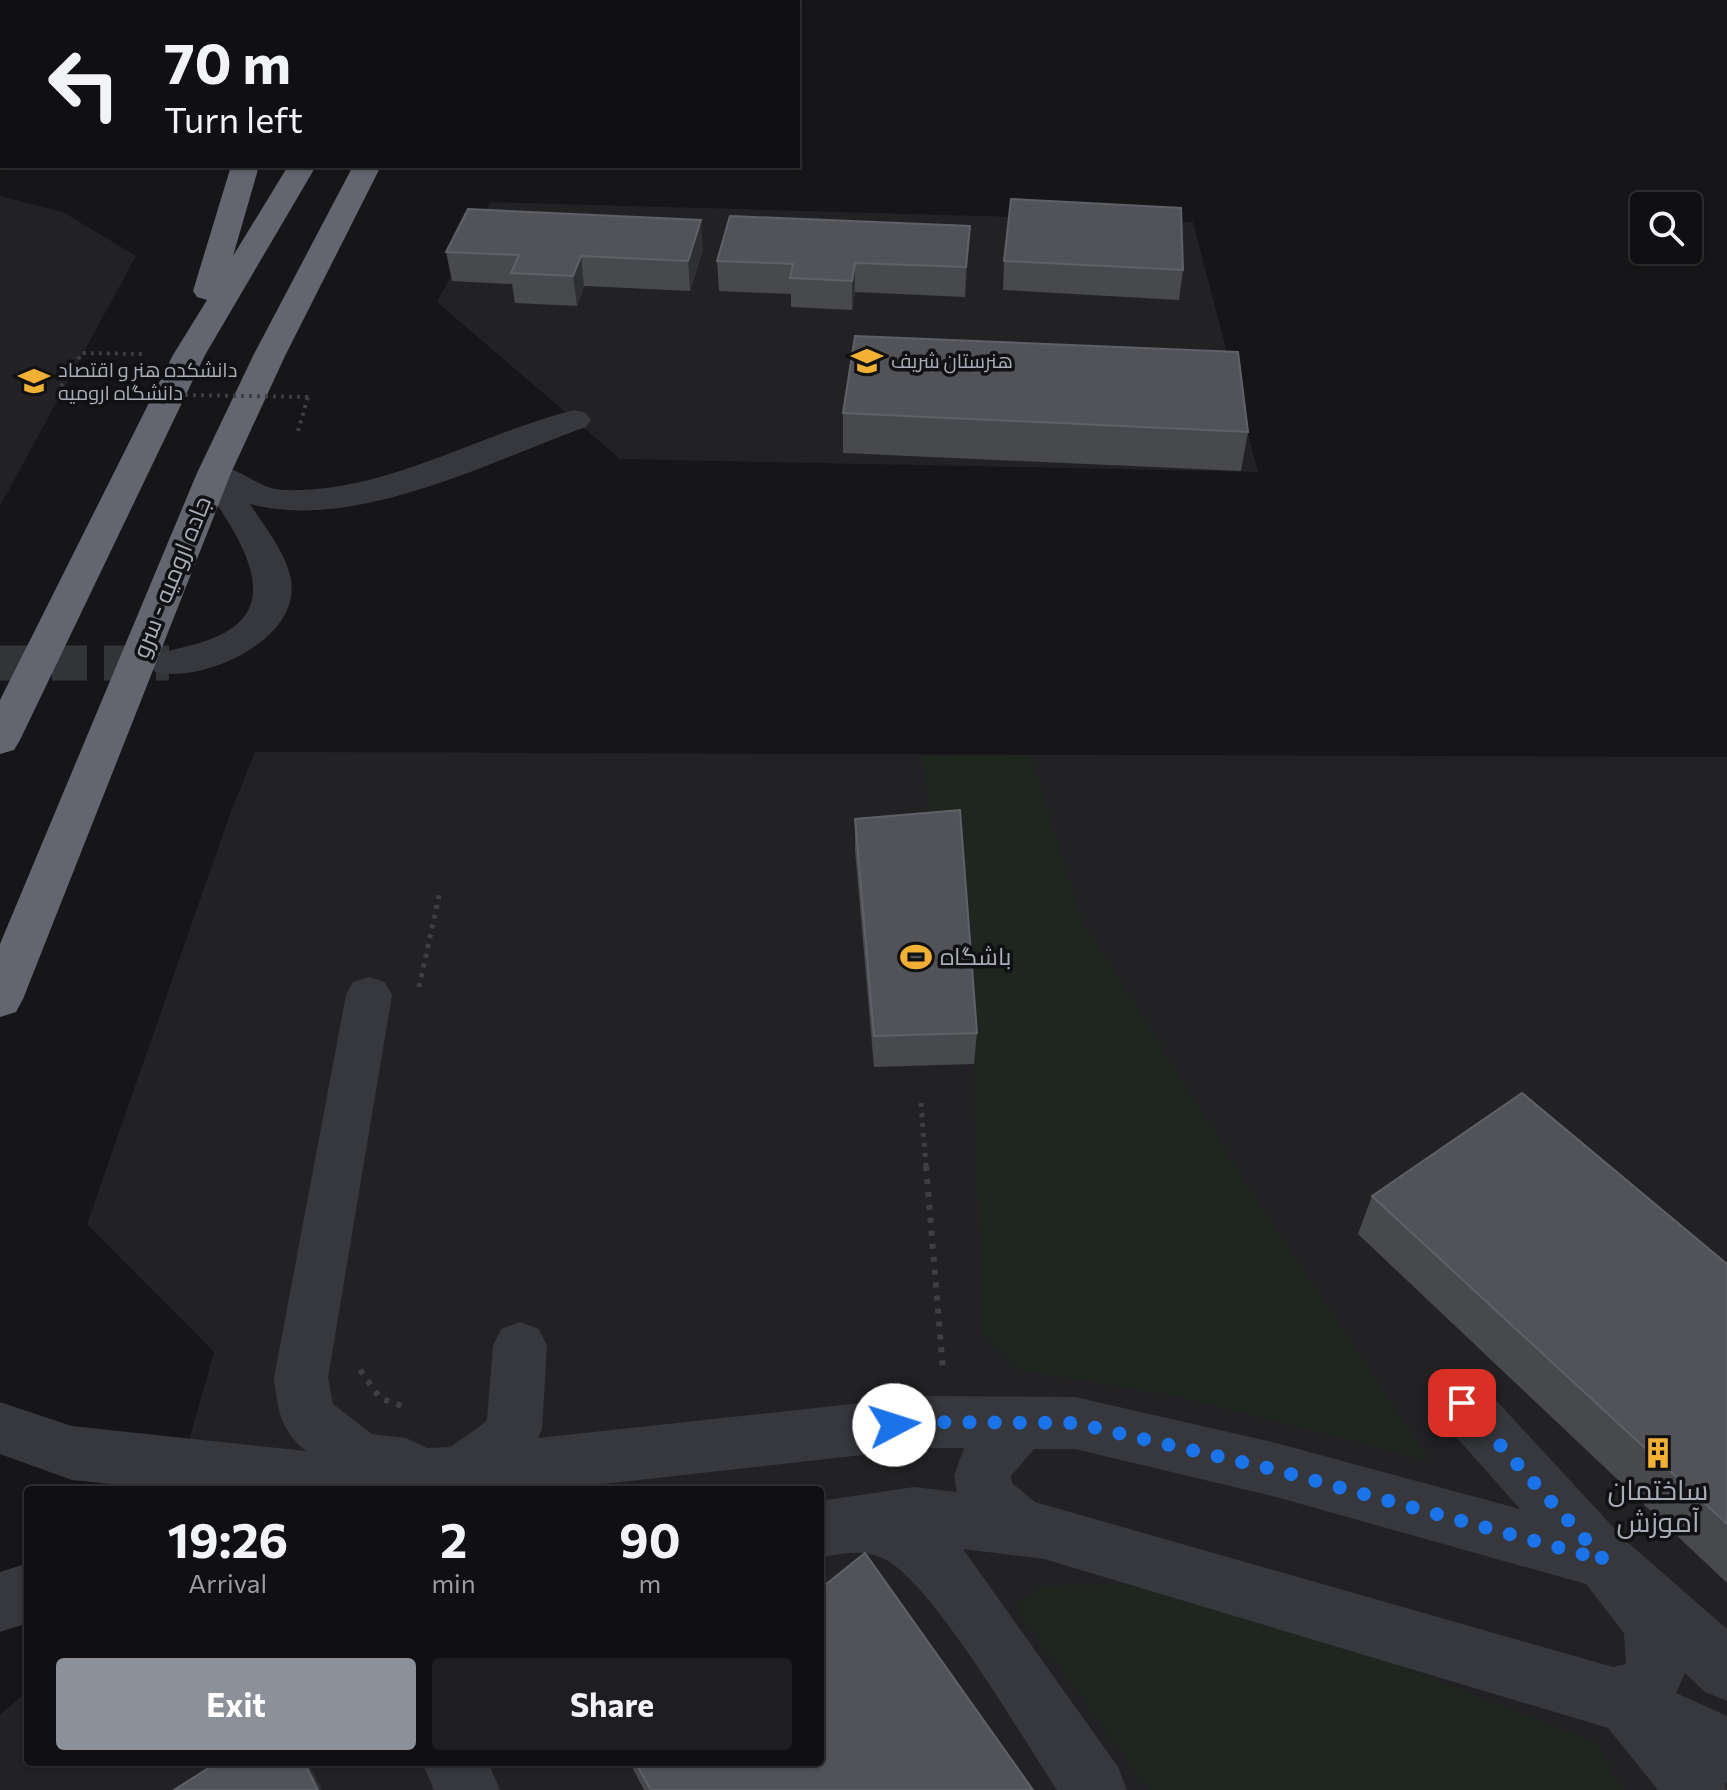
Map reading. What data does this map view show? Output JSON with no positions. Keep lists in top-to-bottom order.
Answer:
{
  "streets": {
    "highway": ["جاده ارومیه - سرو"]
  },
  "places": {
    "school or university": ["هنرستان شریف", "دانشکده هنر و اقتصاد دانشگاه ارومیه"],
    "sports": ["باشگاه"],
    "building": ["ساختمان آموزش"]
  },
  "page": {
    "turn": ["70 m", "Turn left"],
    "eta": [
      "19:26",
      "Arrival",
      "2",
      "min",
      "90",
      "m"
    ],
    "buttons": ["Exit", "Share"]
  }
}
